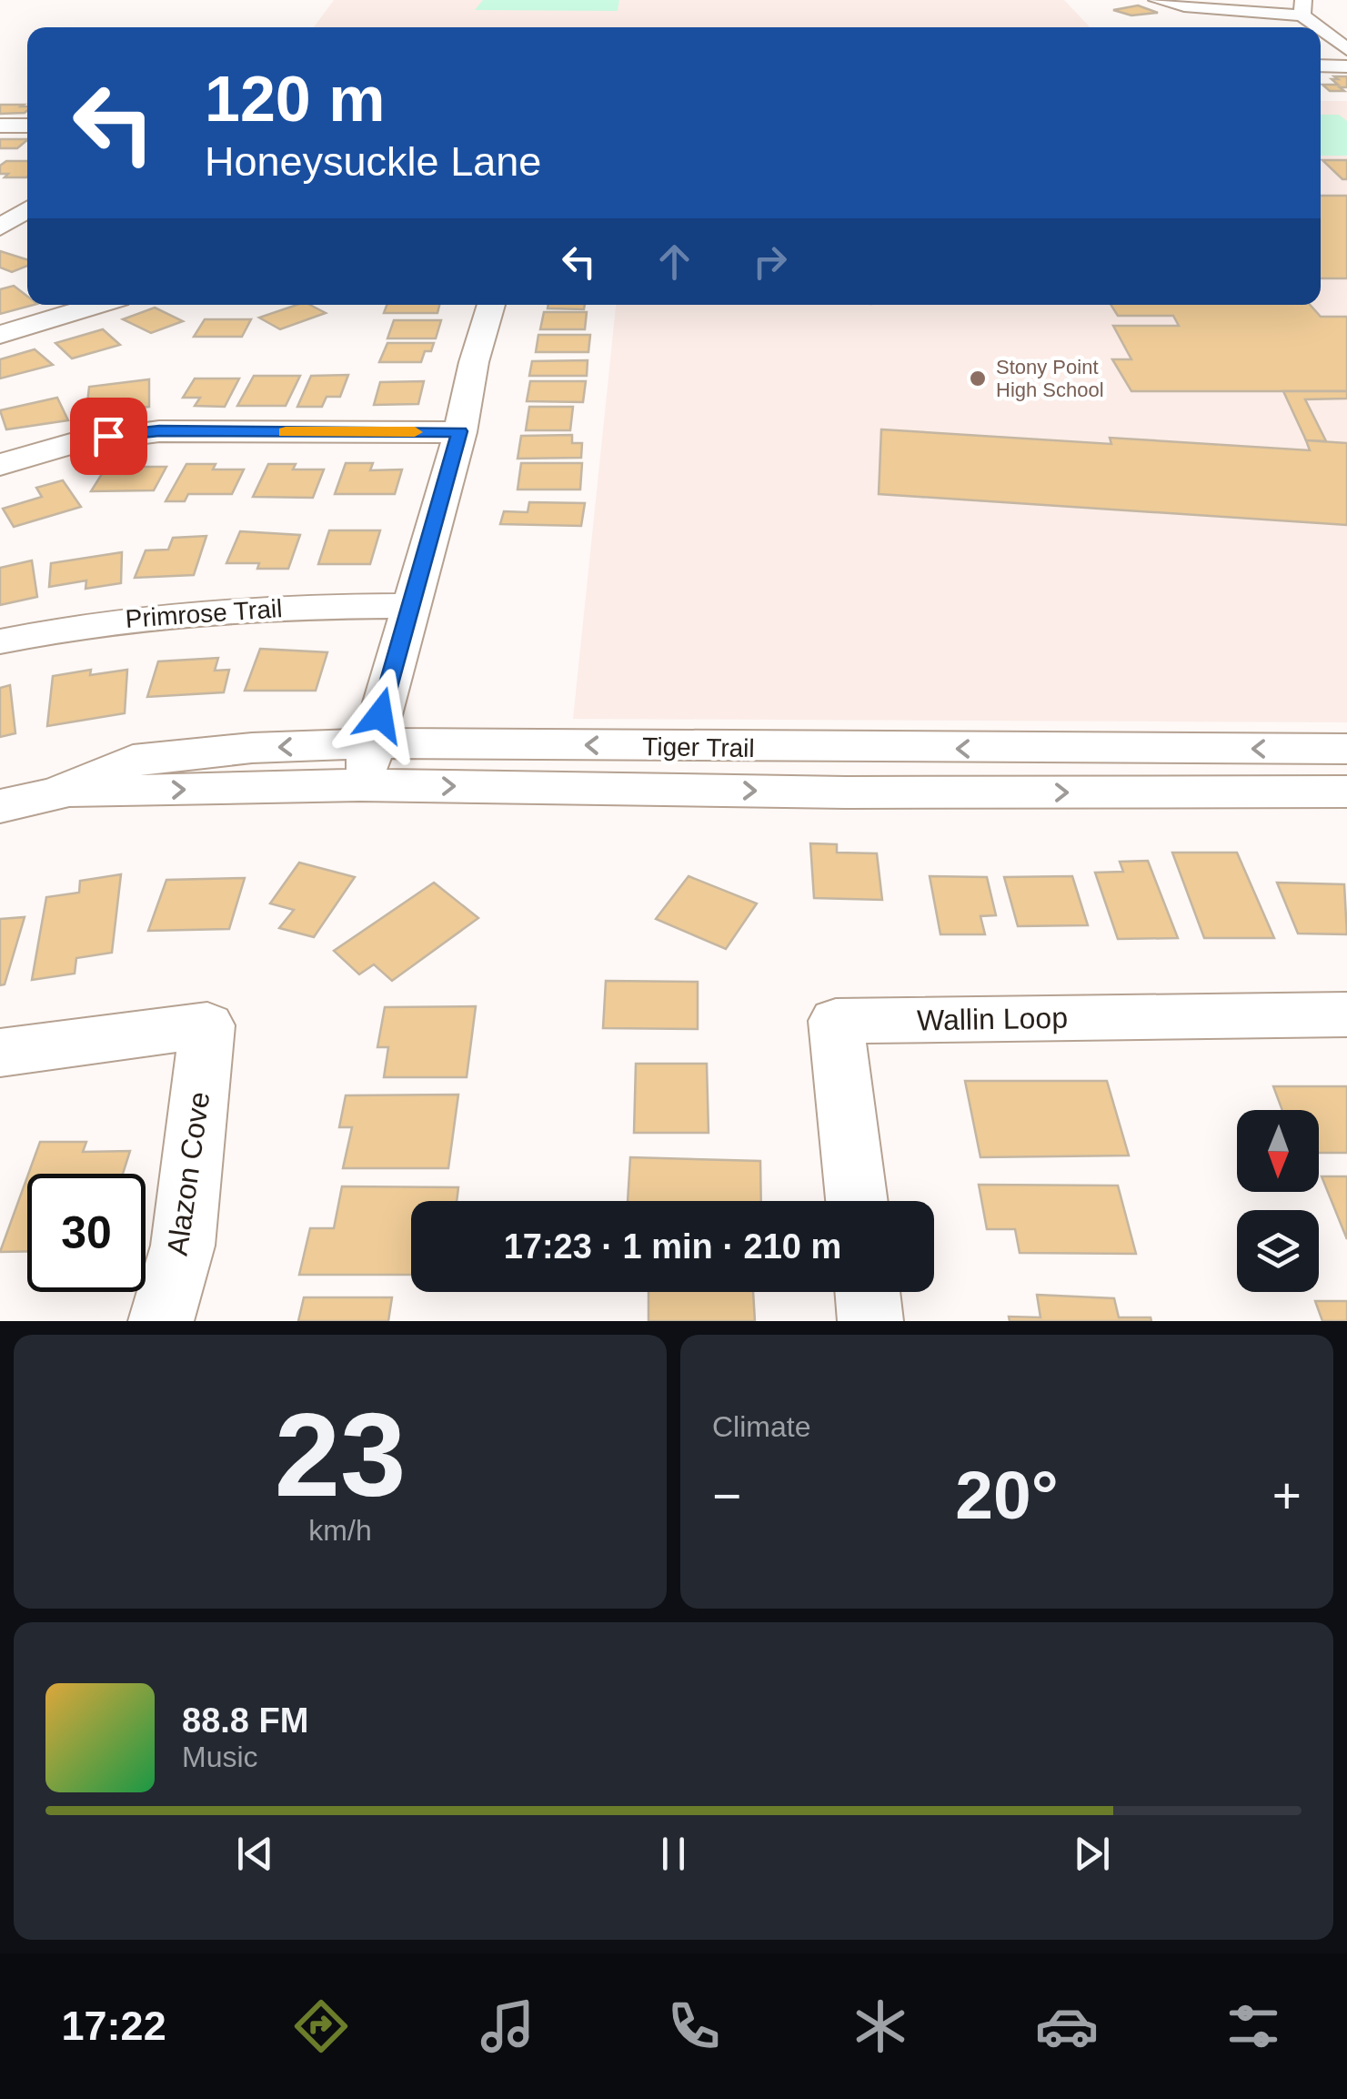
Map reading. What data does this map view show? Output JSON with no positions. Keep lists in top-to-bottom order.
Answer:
{
  "streets": {
    "street": [
      "Primrose Trail",
      "Tiger Trail",
      "Wallin Loop",
      "Alazon Cove"
    ]
  },
  "places": ["Stony Point High School"],
  "north": "bottom",
  "page": {
    "turn": ["120 m", "Honeysuckle Lane"],
    "limit": "30",
    "trip": "17:23 · 1 min · 210 m",
    "tile": [
      ["23", "km/h"],
      "Climate"
    ],
    "heat": ["−", "20°", "+"],
    "song": ["88.8 FM", "Music"],
    "tabs": "17:22"
  }
}
